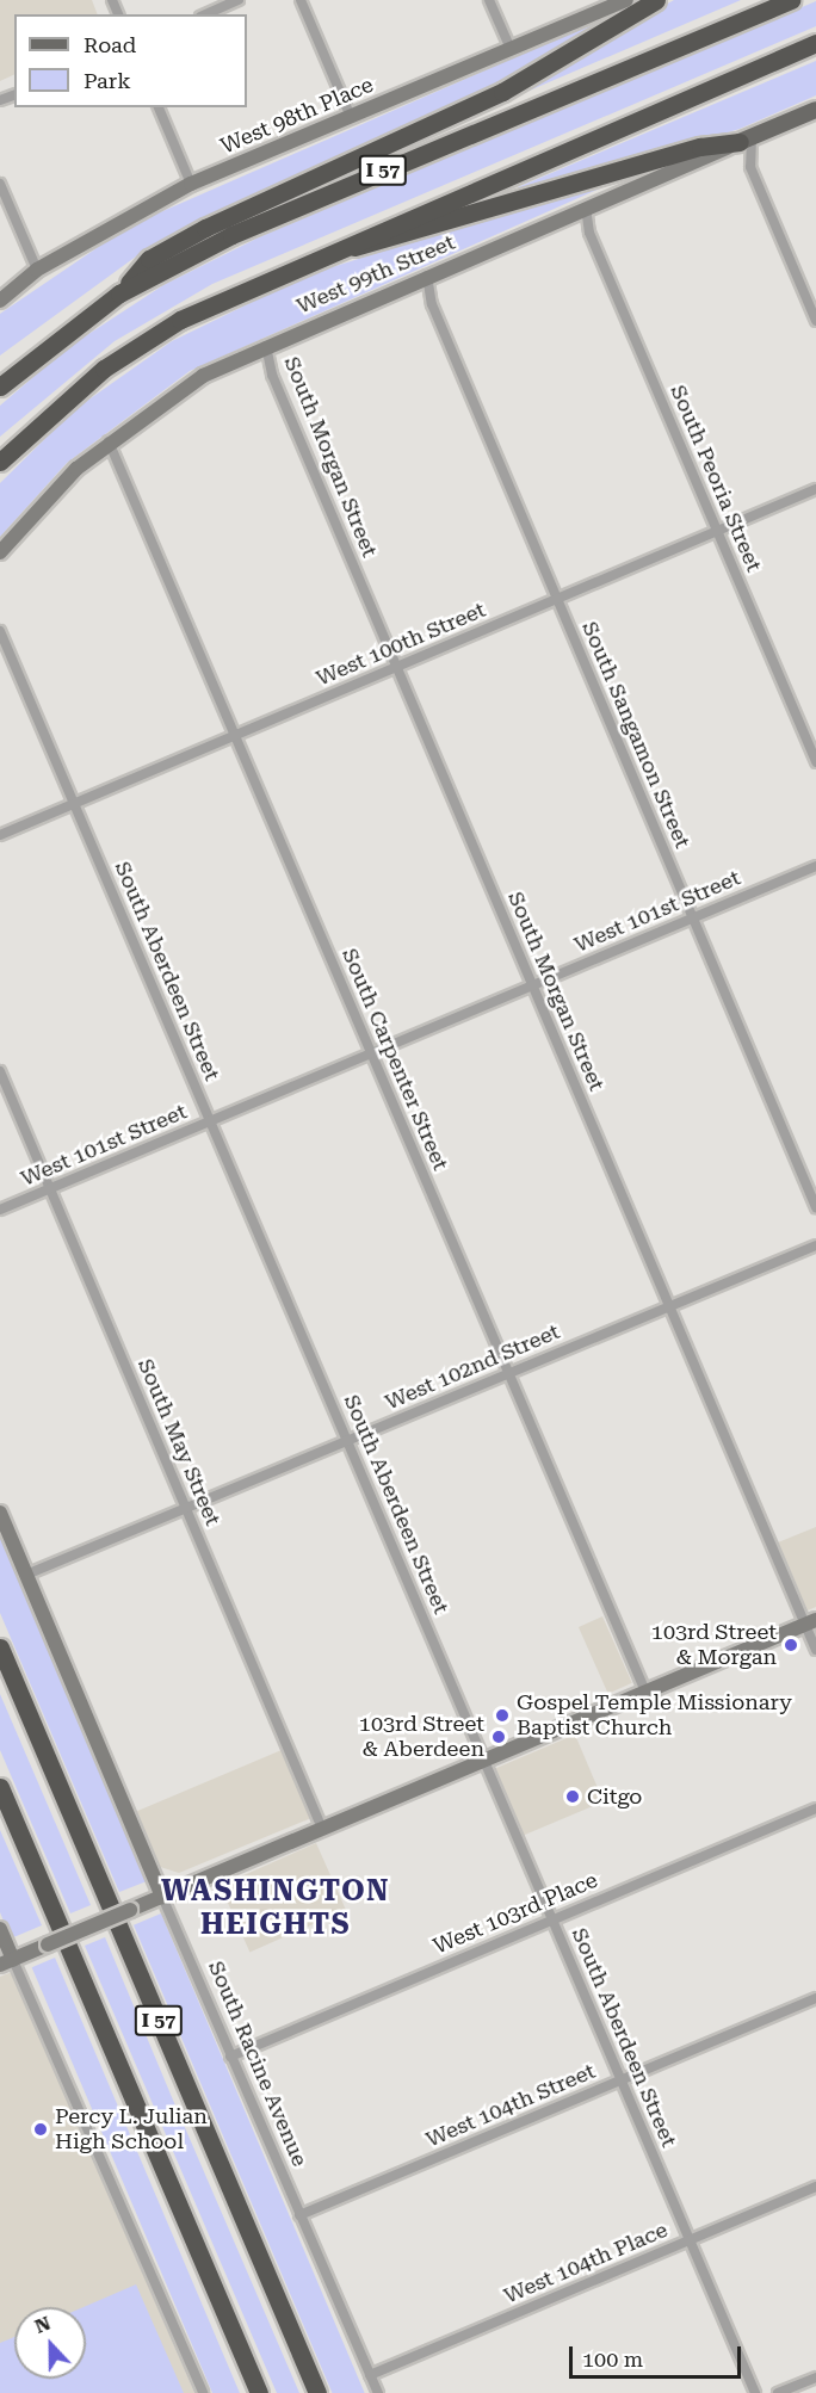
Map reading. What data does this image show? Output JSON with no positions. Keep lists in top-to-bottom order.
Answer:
{
  "streets": {
    "highway": ["I 57"],
    "main road": ["West 99th Street"],
    "street": [
      "West 98th Place",
      "South Morgan Street",
      "South Peoria Street",
      "West 100th Street",
      "South Sangamon Street",
      "West 101st Street",
      "South Aberdeen Street",
      "South Carpenter Street",
      "West 102nd Street",
      "South May Street",
      "West 103rd Place",
      "South Racine Avenue",
      "West 104th Street",
      "West 104th Place"
    ]
  },
  "crossings": [
    ["West 99th Street", "South Morgan Street"],
    ["West 99th Street", "South Peoria Street"],
    ["West 99th Street", "South Sangamon Street"],
    ["West 99th Street", "South Carpenter Street"],
    ["South Morgan Street", "West 100th Street"],
    ["South Morgan Street", "West 101st Street"],
    ["South Morgan Street", "West 102nd Street"],
    ["South Peoria Street", "West 100th Street"],
    ["West 100th Street", "South Sangamon Street"],
    ["West 100th Street", "South Aberdeen Street"],
    ["West 100th Street", "South Carpenter Street"],
    ["South Sangamon Street", "West 101st Street"],
    ["West 101st Street", "South Aberdeen Street"],
    ["West 101st Street", "South Carpenter Street"],
    ["West 101st Street", "South May Street"],
    ["South Aberdeen Street", "West 102nd Street"],
    ["South Aberdeen Street", "West 103rd Place"],
    ["South Aberdeen Street", "West 104th Street"],
    ["South Aberdeen Street", "West 104th Place"],
    ["South Carpenter Street", "West 102nd Street"],
    ["West 102nd Street", "South May Street"],
    ["West 102nd Street", "South Racine Avenue"],
    ["West 103rd Place", "South Racine Avenue"],
    ["South Racine Avenue", "West 104th Street"],
    ["South Racine Avenue", "West 104th Place"]
  ],
  "districts": ["WASHINGTON HEIGHTS"],
  "places": [
    "103rd Street & Morgan",
    "Gospel Temple Missionary Baptist Church",
    "103rd Street & Aberdeen",
    "Citgo",
    "Percy L. Julian High School"
  ],
  "legend": ["Road", "Park"],
  "scale_bar": "100 m",
  "north": "top"
}
